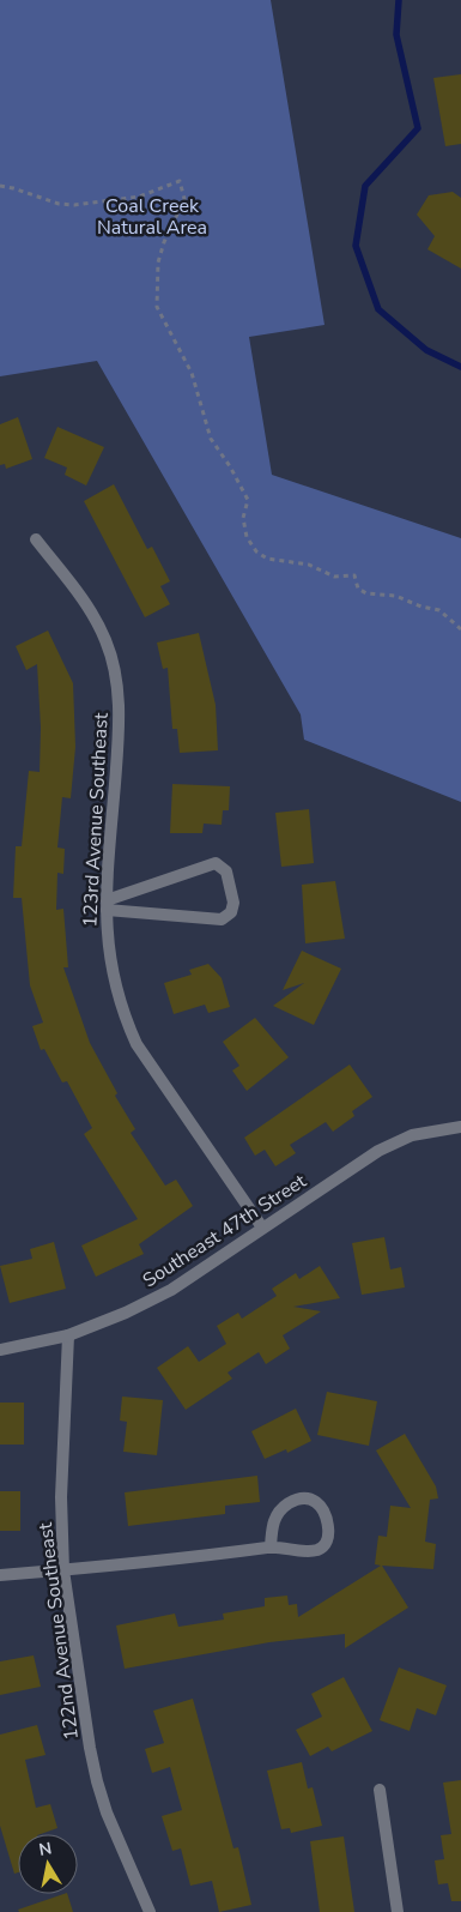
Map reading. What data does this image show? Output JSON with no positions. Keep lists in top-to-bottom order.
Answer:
{
  "streets": {
    "street": ["123rd Avenue Southeast", "Southeast 47th Street", "122nd Avenue Southeast"]
  },
  "crossings": [
    ["123rd Avenue Southeast", "Southeast 47th Street"],
    ["Southeast 47th Street", "122nd Avenue Southeast"]
  ],
  "parks": ["Coal Creek Natural Area"],
  "north": "top"
}
